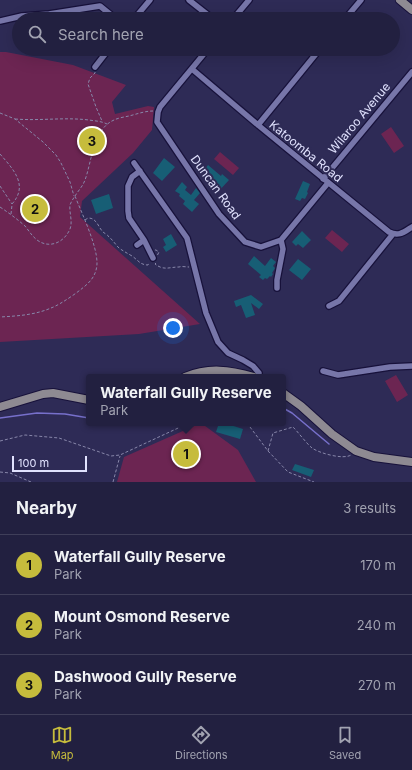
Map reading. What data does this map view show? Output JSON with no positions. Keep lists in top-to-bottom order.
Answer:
{
  "streets": {
    "street": ["Wilaroo Avenue", "Katoomba Road", "Duncan Road"]
  },
  "crossings": [
    ["Wilaroo Avenue", "Katoomba Road"]
  ],
  "scale_bar": "100 m",
  "page": {
    "search": "Search here",
    "pins": ["3", "2", "1"],
    "popup": ["Waterfall Gully Reserve", "Park"],
    "scale": "100 m",
    "heading": ["Nearby", "3 results"],
    "list": [
      {
        "mark": "1",
        "name": "Waterfall Gully Reserve",
        "note": "Park",
        "value": "170 m"
      },
      {
        "mark": "2",
        "name": "Mount Osmond Reserve",
        "note": "Park",
        "value": "240 m"
      },
      {
        "mark": "3",
        "name": "Dashwood Gully Reserve",
        "note": "Park",
        "value": "270 m"
      }
    ],
    "nav": ["Map", "Directions", "Saved"]
  }
}
